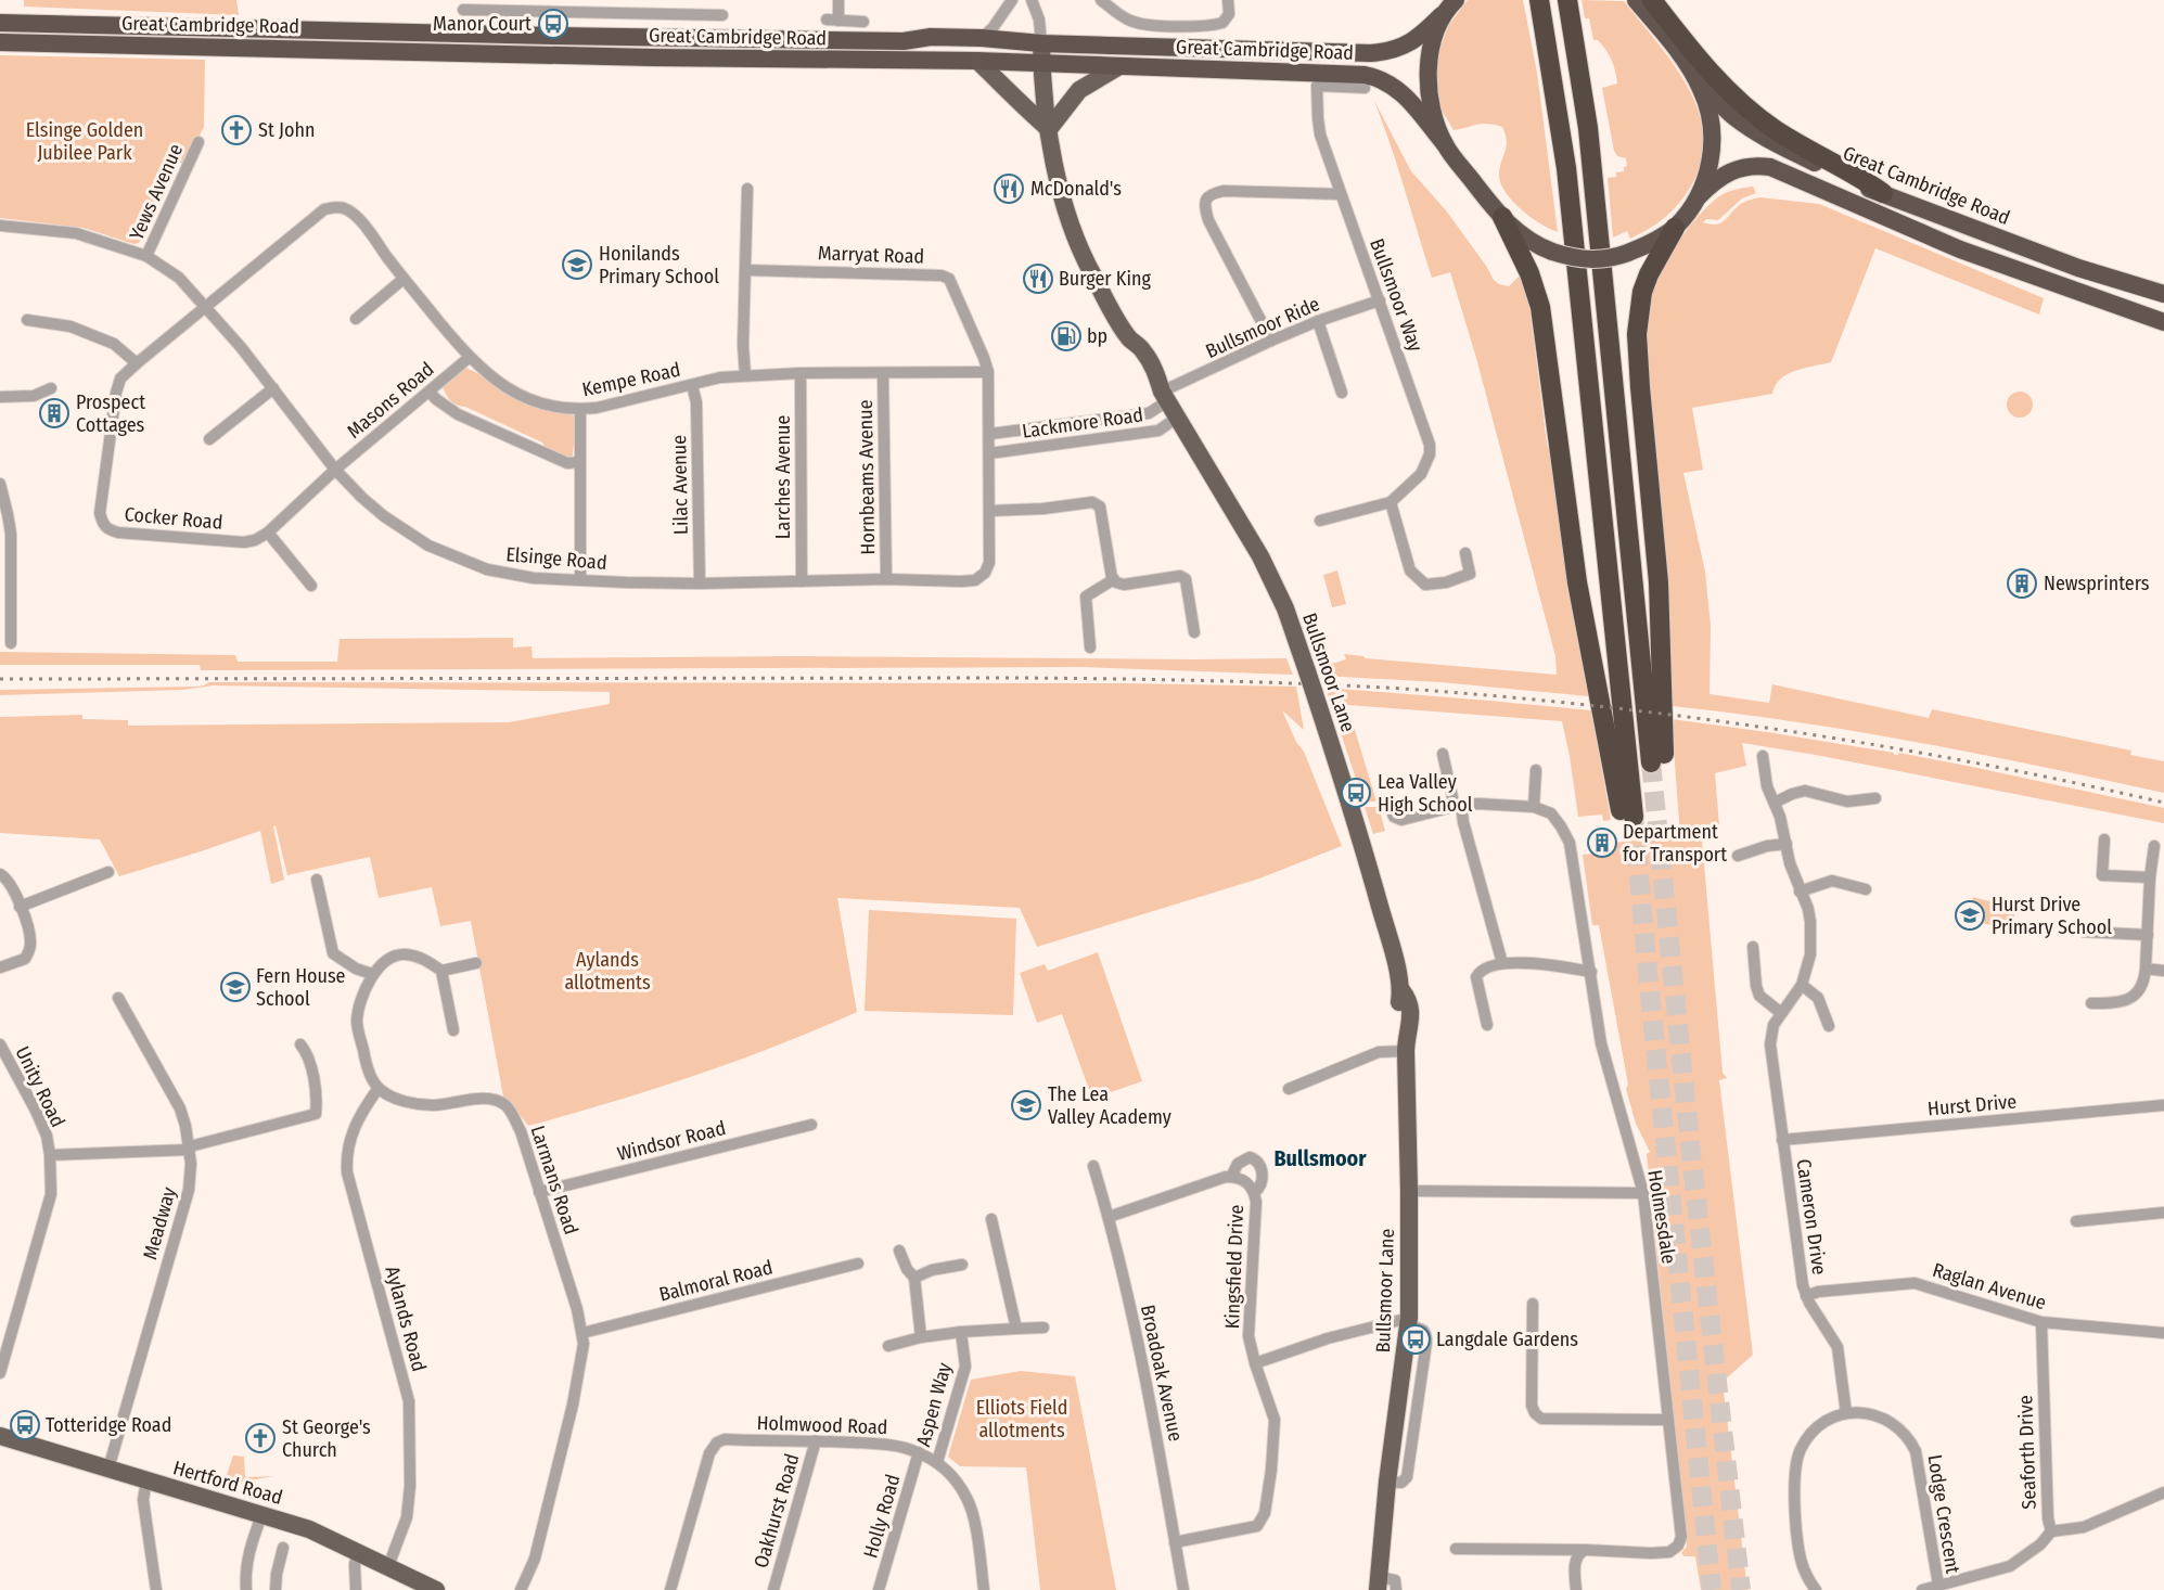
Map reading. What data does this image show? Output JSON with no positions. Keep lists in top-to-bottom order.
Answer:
{
  "streets": {
    "highway": ["Great Cambridge Road"],
    "main road": ["Bullsmoor Lane", "Hertford Road"],
    "street": [
      "Yews Avenue",
      "Marryat Road",
      "Bullsmoor Way",
      "Bullsmoor Ride",
      "Kempe Road",
      "Masons Road",
      "Lackmore Road",
      "Larches Avenue",
      "Hornbeams Avenue",
      "Lilac Avenue",
      "Cocker Road",
      "Elsinge Road",
      "Unity Road",
      "Hurst Drive",
      "Windsor Road",
      "Larmans Road",
      "Holmesdale",
      "Cameron Drive",
      "Meadway",
      "Kingsfield Drive",
      "Balmoral Road",
      "Raglan Avenue",
      "Aylands Road",
      "Broadoak Avenue",
      "Aspen Way",
      "Holmwood Road",
      "Seaforth Drive",
      "Oakhurst Road",
      "Lodge Crescent",
      "Holly Road"
    ]
  },
  "crossings": [
    ["Great Cambridge Road", "Bullsmoor Lane"],
    ["Yews Avenue", "Elsinge Road"],
    ["Marryat Road", "Kempe Road"],
    ["Marryat Road", "Lackmore Road"],
    ["Marryat Road", "Elsinge Road"],
    ["Bullsmoor Way", "Bullsmoor Ride"],
    ["Bullsmoor Ride", "Lackmore Road"],
    ["Bullsmoor Ride", "Bullsmoor Lane"],
    ["Kempe Road", "Masons Road"],
    ["Kempe Road", "Larches Avenue"],
    ["Kempe Road", "Hornbeams Avenue"],
    ["Kempe Road", "Lilac Avenue"],
    ["Kempe Road", "Cocker Road"],
    ["Kempe Road", "Elsinge Road"],
    ["Masons Road", "Cocker Road"],
    ["Masons Road", "Elsinge Road"],
    ["Lackmore Road", "Bullsmoor Lane"],
    ["Larches Avenue", "Elsinge Road"],
    ["Hornbeams Avenue", "Elsinge Road"],
    ["Lilac Avenue", "Elsinge Road"],
    ["Cocker Road", "Elsinge Road"],
    ["Hurst Drive", "Cameron Drive"],
    ["Windsor Road", "Larmans Road"],
    ["Larmans Road", "Balmoral Road"],
    ["Larmans Road", "Aylands Road"],
    ["Cameron Drive", "Raglan Avenue"],
    ["Cameron Drive", "Lodge Crescent"],
    ["Meadway", "Hertford Road"],
    ["Kingsfield Drive", "Broadoak Avenue"],
    ["Raglan Avenue", "Seaforth Drive"],
    ["Aylands Road", "Hertford Road"],
    ["Aspen Way", "Holmwood Road"],
    ["Holmwood Road", "Oakhurst Road"],
    ["Holmwood Road", "Holly Road"],
    ["Seaforth Drive", "Lodge Crescent"]
  ],
  "districts": ["Bullsmoor"],
  "parks": ["Elsinge Golden Jubilee Park", "Aylands allotments", "Elliots Field allotments"],
  "places": {
    "bus stop": [
      "Manor Court",
      "Lea Valley High School",
      "Langdale Gardens",
      "Totteridge Road"
    ],
    "church": ["St John", "St George's Church"],
    "restaurant": ["McDonald's", "Burger King"],
    "school or university": [
      "Honilands Primary School",
      "Hurst Drive Primary School",
      "Fern House School",
      "The Lea Valley Academy"
    ],
    "fuel station": ["bp"],
    "building": ["Prospect Cottages", "Newsprinters", "Department for Transport"]
  }
}
